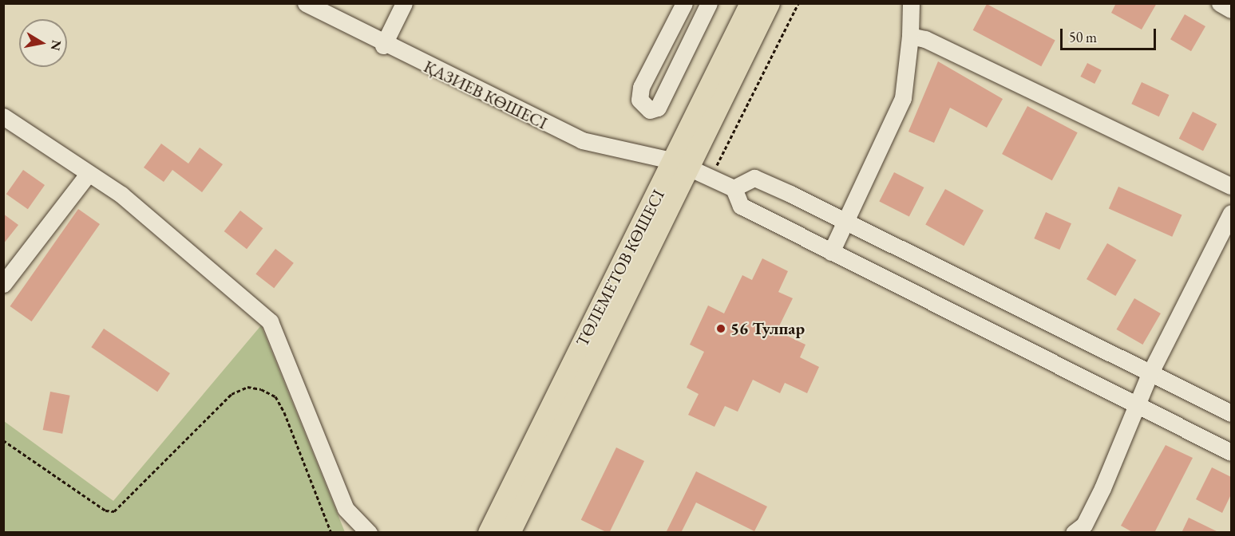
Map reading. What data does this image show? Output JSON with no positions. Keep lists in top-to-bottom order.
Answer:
{
  "streets": {
    "main road": ["ТӨЛЕМЕТОВ КӨШЕСІ"],
    "street": ["ҚАЗИЕВ КӨШЕСІ"]
  },
  "crossings": [
    ["ҚАЗИЕВ КӨШЕСІ", "ТӨЛЕМЕТОВ КӨШЕСІ"]
  ],
  "places": ["56 Тулпар"],
  "scale_bar": "50 m",
  "north": "right"
}
